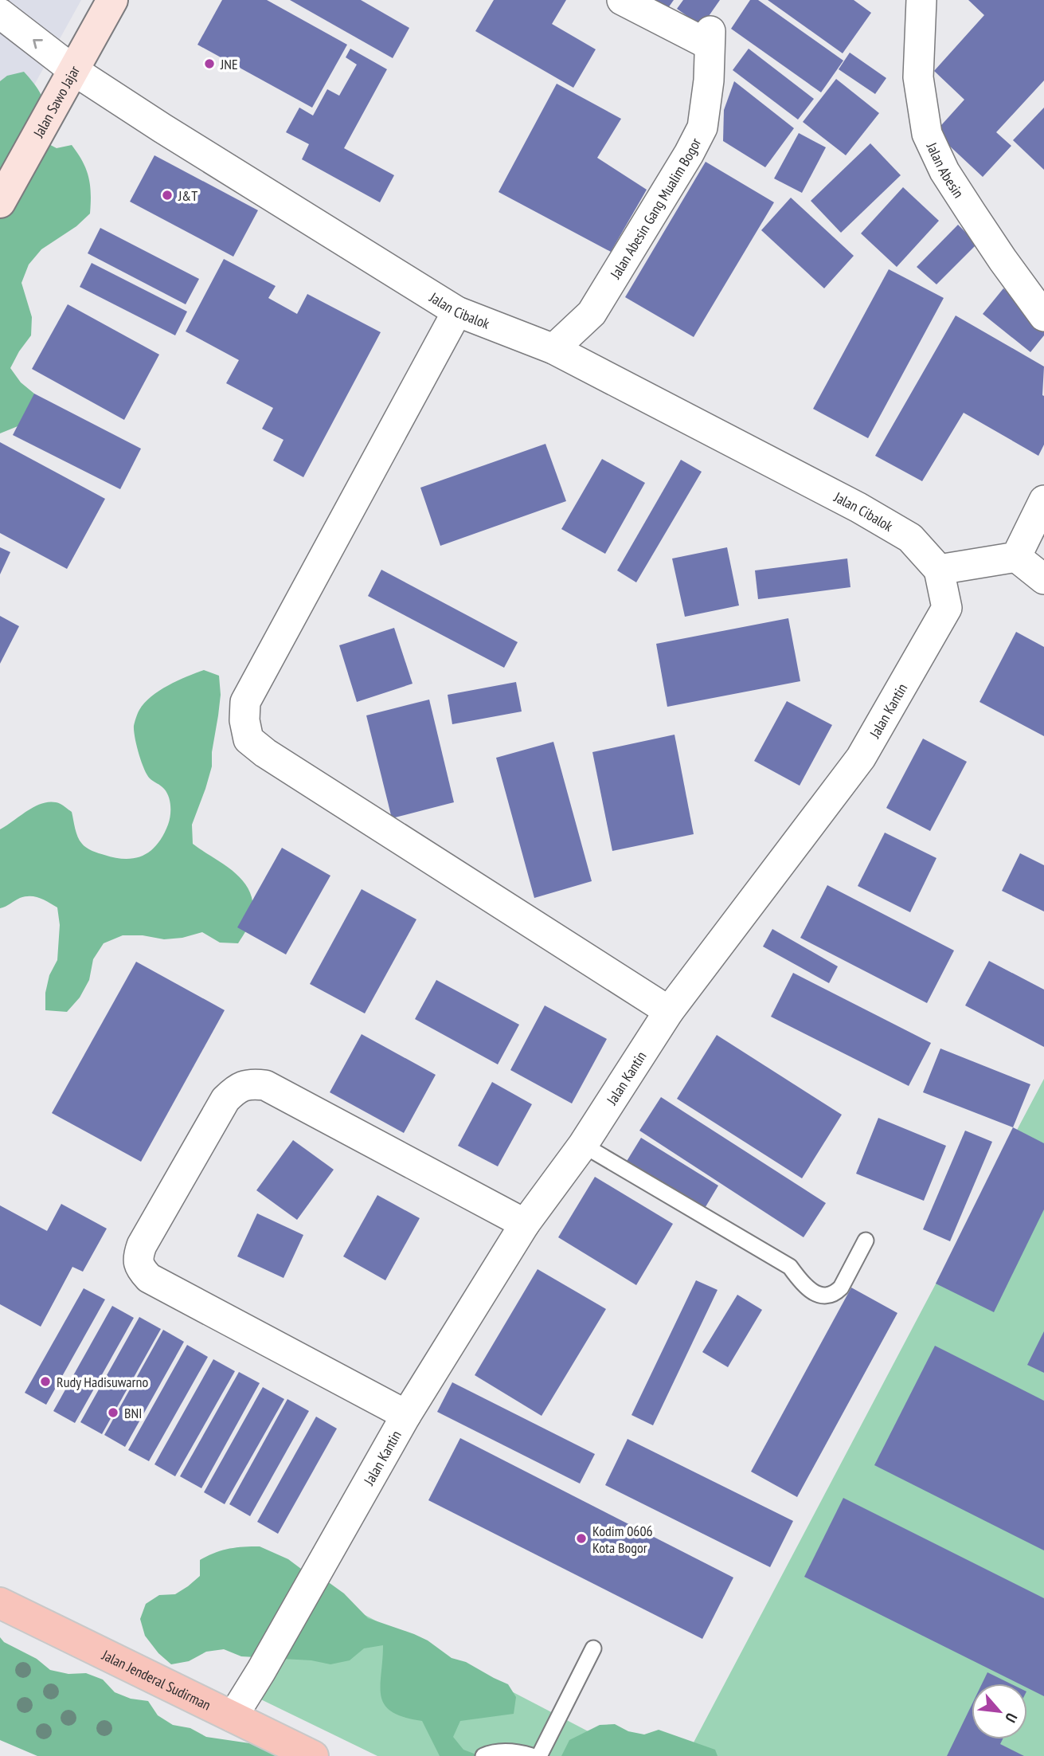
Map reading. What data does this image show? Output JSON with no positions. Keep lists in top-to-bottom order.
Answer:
{
  "streets": {
    "main road": ["Jalan Jenderal Sudirman"],
    "street": [
      "Jalan Sawo Jajar",
      "Jalan Abesin",
      "Jalan Abesin Gang Mualim Bogor",
      "Jalan Cibalok",
      "Jalan Kantin"
    ]
  },
  "crossings": [
    ["Jalan Sawo Jajar", "Jalan Cibalok"],
    ["Jalan Abesin Gang Mualim Bogor", "Jalan Cibalok"],
    ["Jalan Cibalok", "Jalan Kantin"],
    ["Jalan Kantin", "Jalan Jenderal Sudirman"]
  ],
  "places": [
    "JNE",
    "J&T",
    "Rudy Hadisuwarno",
    "BNI",
    "Kodim 0606 Kota Bogor"
  ],
  "north": "bottom right"
}
